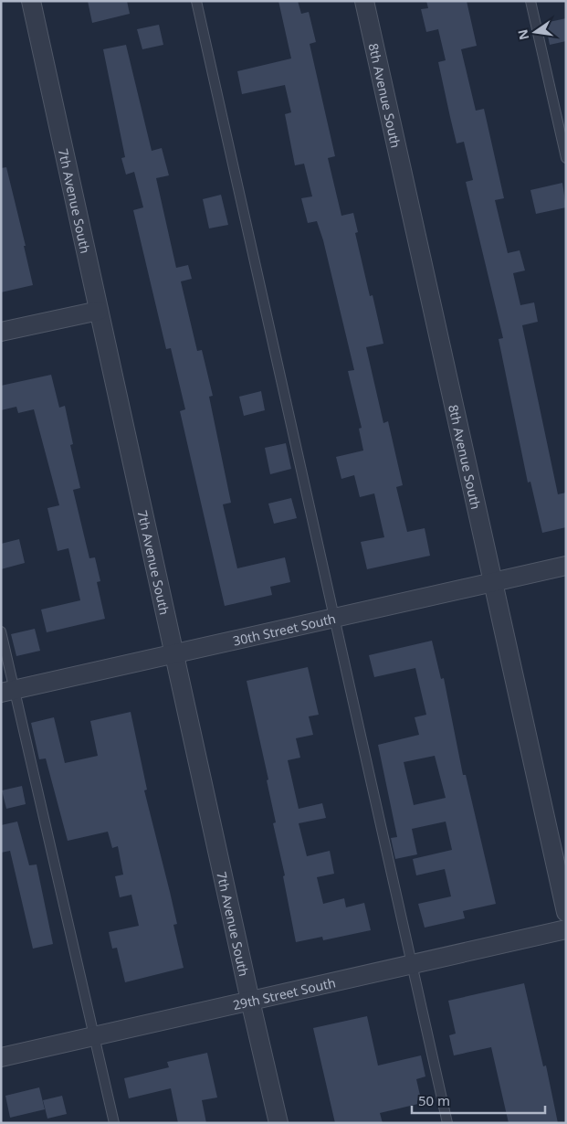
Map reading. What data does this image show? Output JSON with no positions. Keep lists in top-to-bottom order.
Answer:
{
  "streets": {
    "street": [
      "8th Avenue South",
      "7th Avenue South",
      "30th Street South",
      "29th Street South"
    ]
  },
  "crossings": [
    ["8th Avenue South", "30th Street South"],
    ["7th Avenue South", "30th Street South"],
    ["7th Avenue South", "29th Street South"]
  ],
  "scale_bar": "50 m",
  "north": "left"
}
